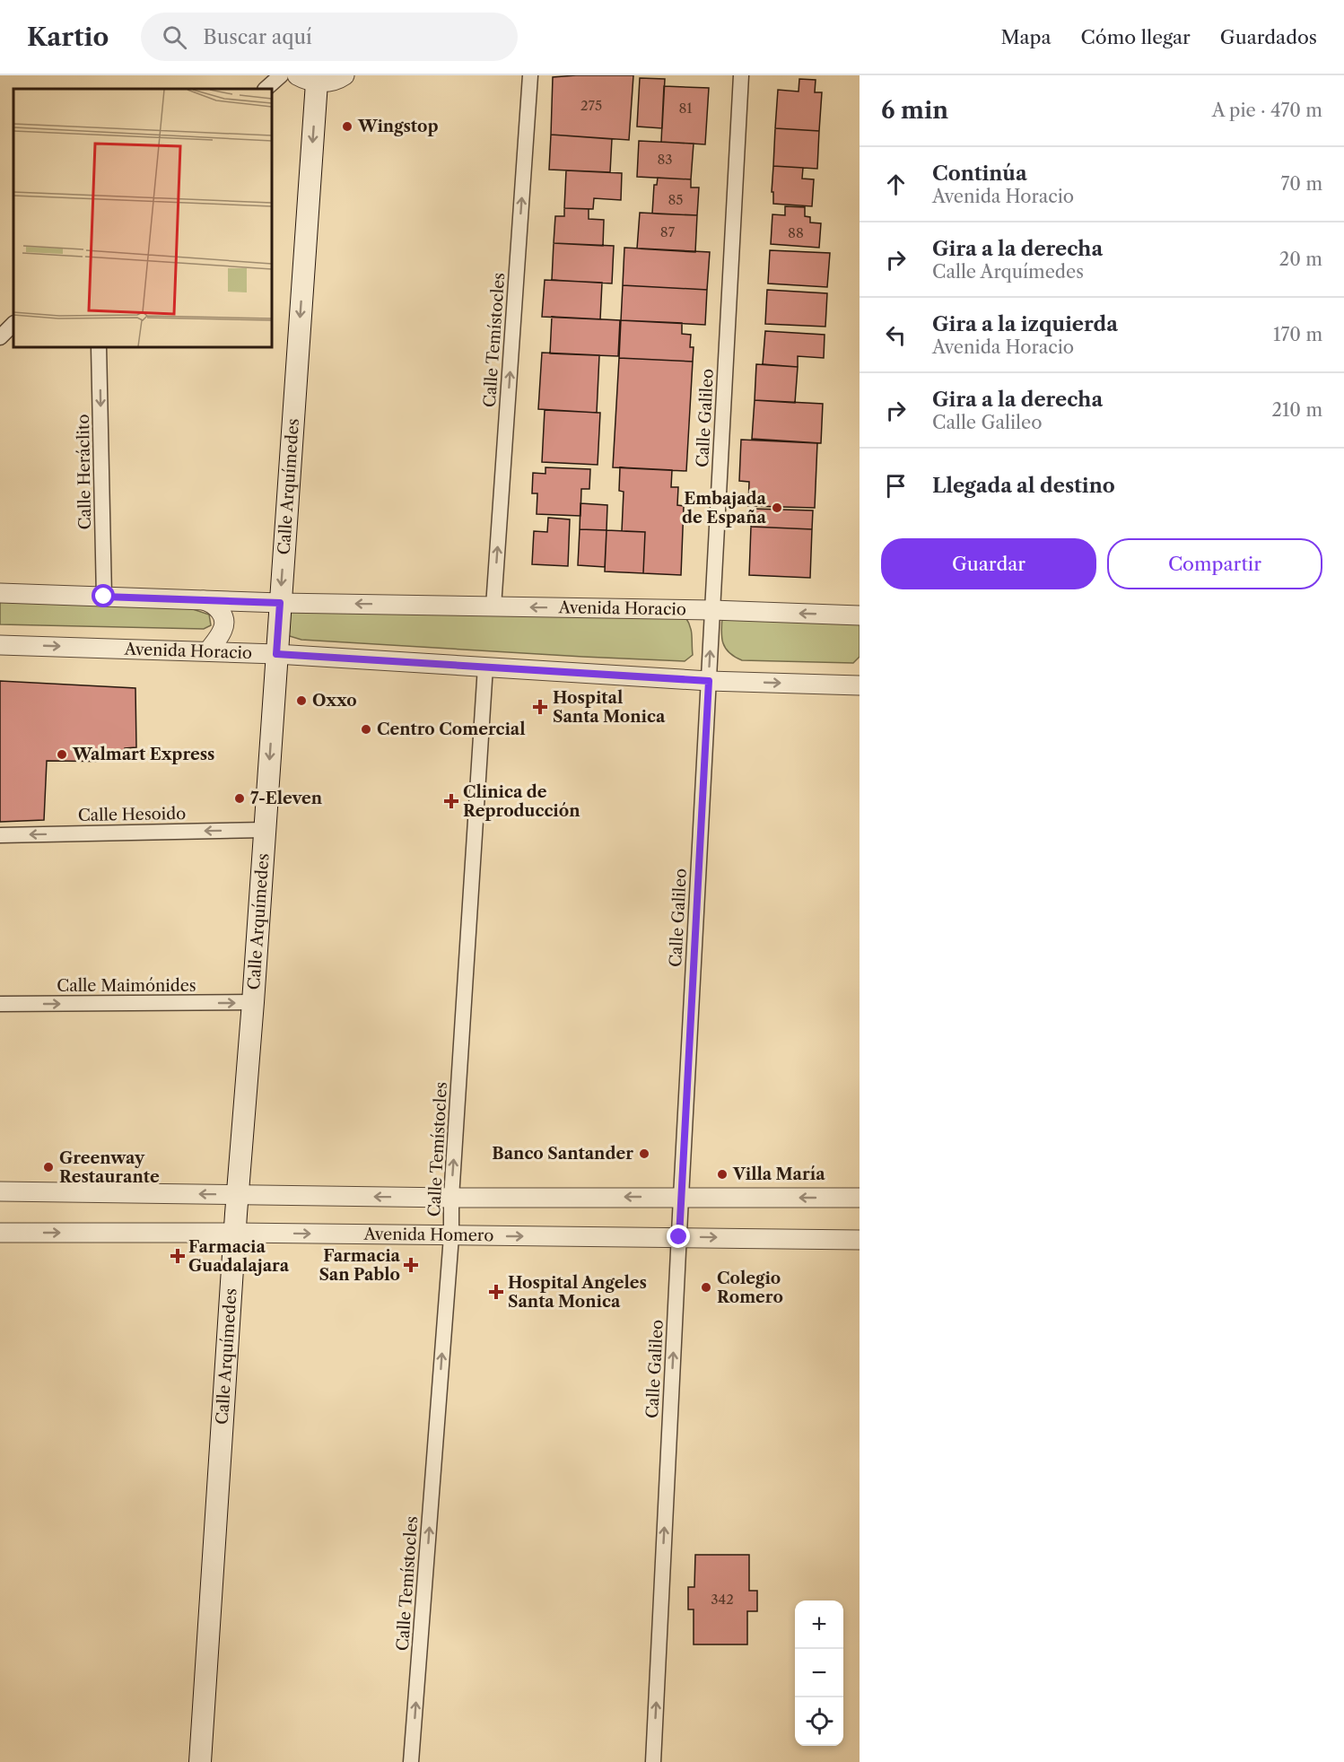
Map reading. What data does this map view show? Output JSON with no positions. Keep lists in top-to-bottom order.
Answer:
{
  "streets": {
    "main road": ["Calle Arquímedes"],
    "street": [
      "Calle Temístocles",
      "Calle Galileo",
      "Calle Heráclito",
      "Avenida Horacio",
      "Calle Hesoido",
      "Calle Maimónides",
      "Avenida Homero"
    ]
  },
  "crossings": [
    ["Calle Temístocles", "Avenida Horacio"],
    ["Calle Temístocles", "Avenida Homero"],
    ["Calle Galileo", "Avenida Horacio"],
    ["Calle Galileo", "Avenida Homero"],
    ["Calle Heráclito", "Avenida Horacio"],
    ["Calle Arquímedes", "Avenida Horacio"],
    ["Calle Arquímedes", "Calle Hesoido"],
    ["Calle Arquímedes", "Calle Maimónides"],
    ["Calle Arquímedes", "Avenida Homero"]
  ],
  "one_way": [
    "Calle Temístocles",
    "Calle Galileo",
    "Calle Heráclito",
    "Calle Arquímedes",
    "Calle Hesoido",
    "Calle Maimónides"
  ],
  "places": {
    "other": [
      "Wingstop",
      "Embajada de España",
      "Oxxo",
      "Centro Comercial",
      "Walmart Express",
      "7-Eleven",
      "Banco Santander",
      "Greenway Restaurante",
      "Villa María",
      "Colegio Romero"
    ],
    "health": [
      "Hospital Santa Monica",
      "Clinica de Reproducción",
      "Farmacia Guadalajara",
      "Farmacia San Pablo",
      "Hospital Angeles Santa Monica"
    ]
  },
  "house_numbers": [
    "275",
    "81",
    "83",
    "85",
    "87",
    "88",
    "342"
  ],
  "page": {
    "header": "Kartio",
    "search": "Buscar aquí",
    "nav": ["Mapa", "Cómo llegar", "Guardados"],
    "heading": ["6 min", "A pie · 470 m"],
    "list": [
      ["Continúa", "Avenida Horacio", "70 m"],
      ["Gira a la derecha", "Calle Arquímedes", "20 m"],
      ["Gira a la izquierda", "Avenida Horacio", "170 m"],
      ["Gira a la derecha", "Calle Galileo", "210 m"],
      "Llegada al destino"
    ],
    "buttons": ["Guardar", "Compartir"],
    "map_buttons": ["+", "−"]
  }
}
